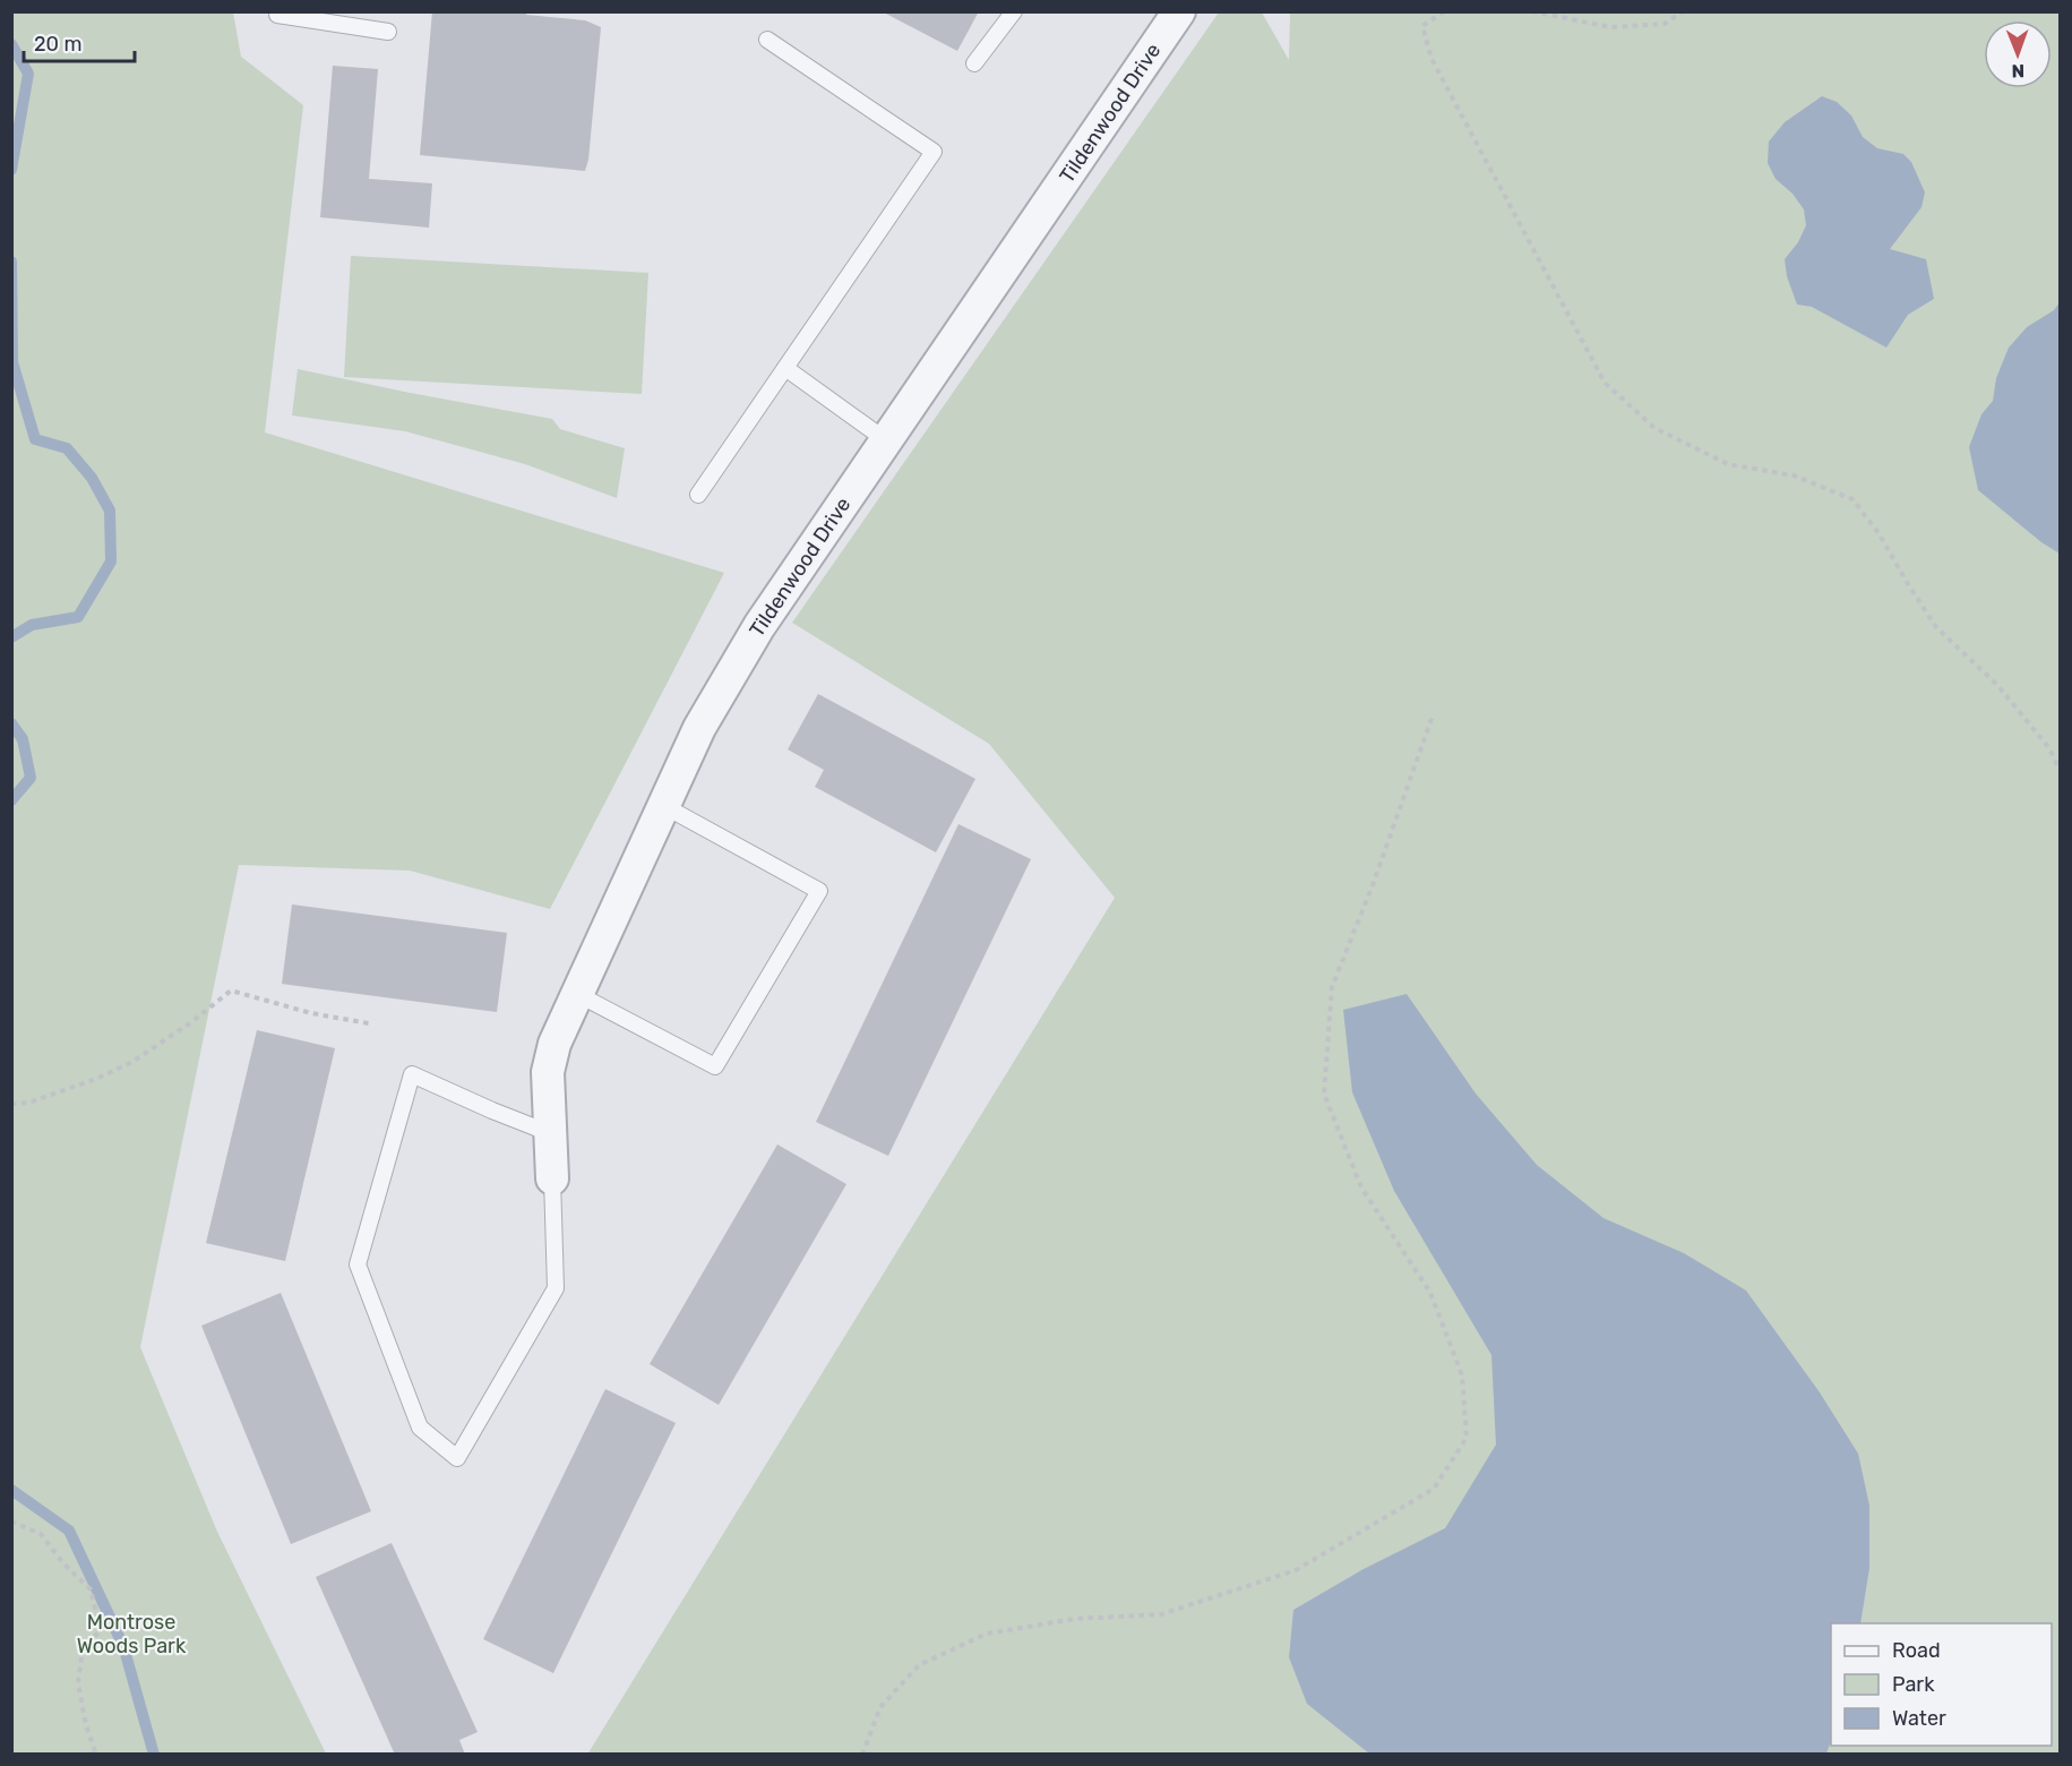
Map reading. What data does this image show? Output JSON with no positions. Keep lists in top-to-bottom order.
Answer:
{
  "streets": {
    "street": ["Tildenwood Drive"]
  },
  "parks": ["Montrose Woods Park"],
  "legend": ["Road", "Park", "Water"],
  "scale_bar": "20 m",
  "north": "bottom"
}
